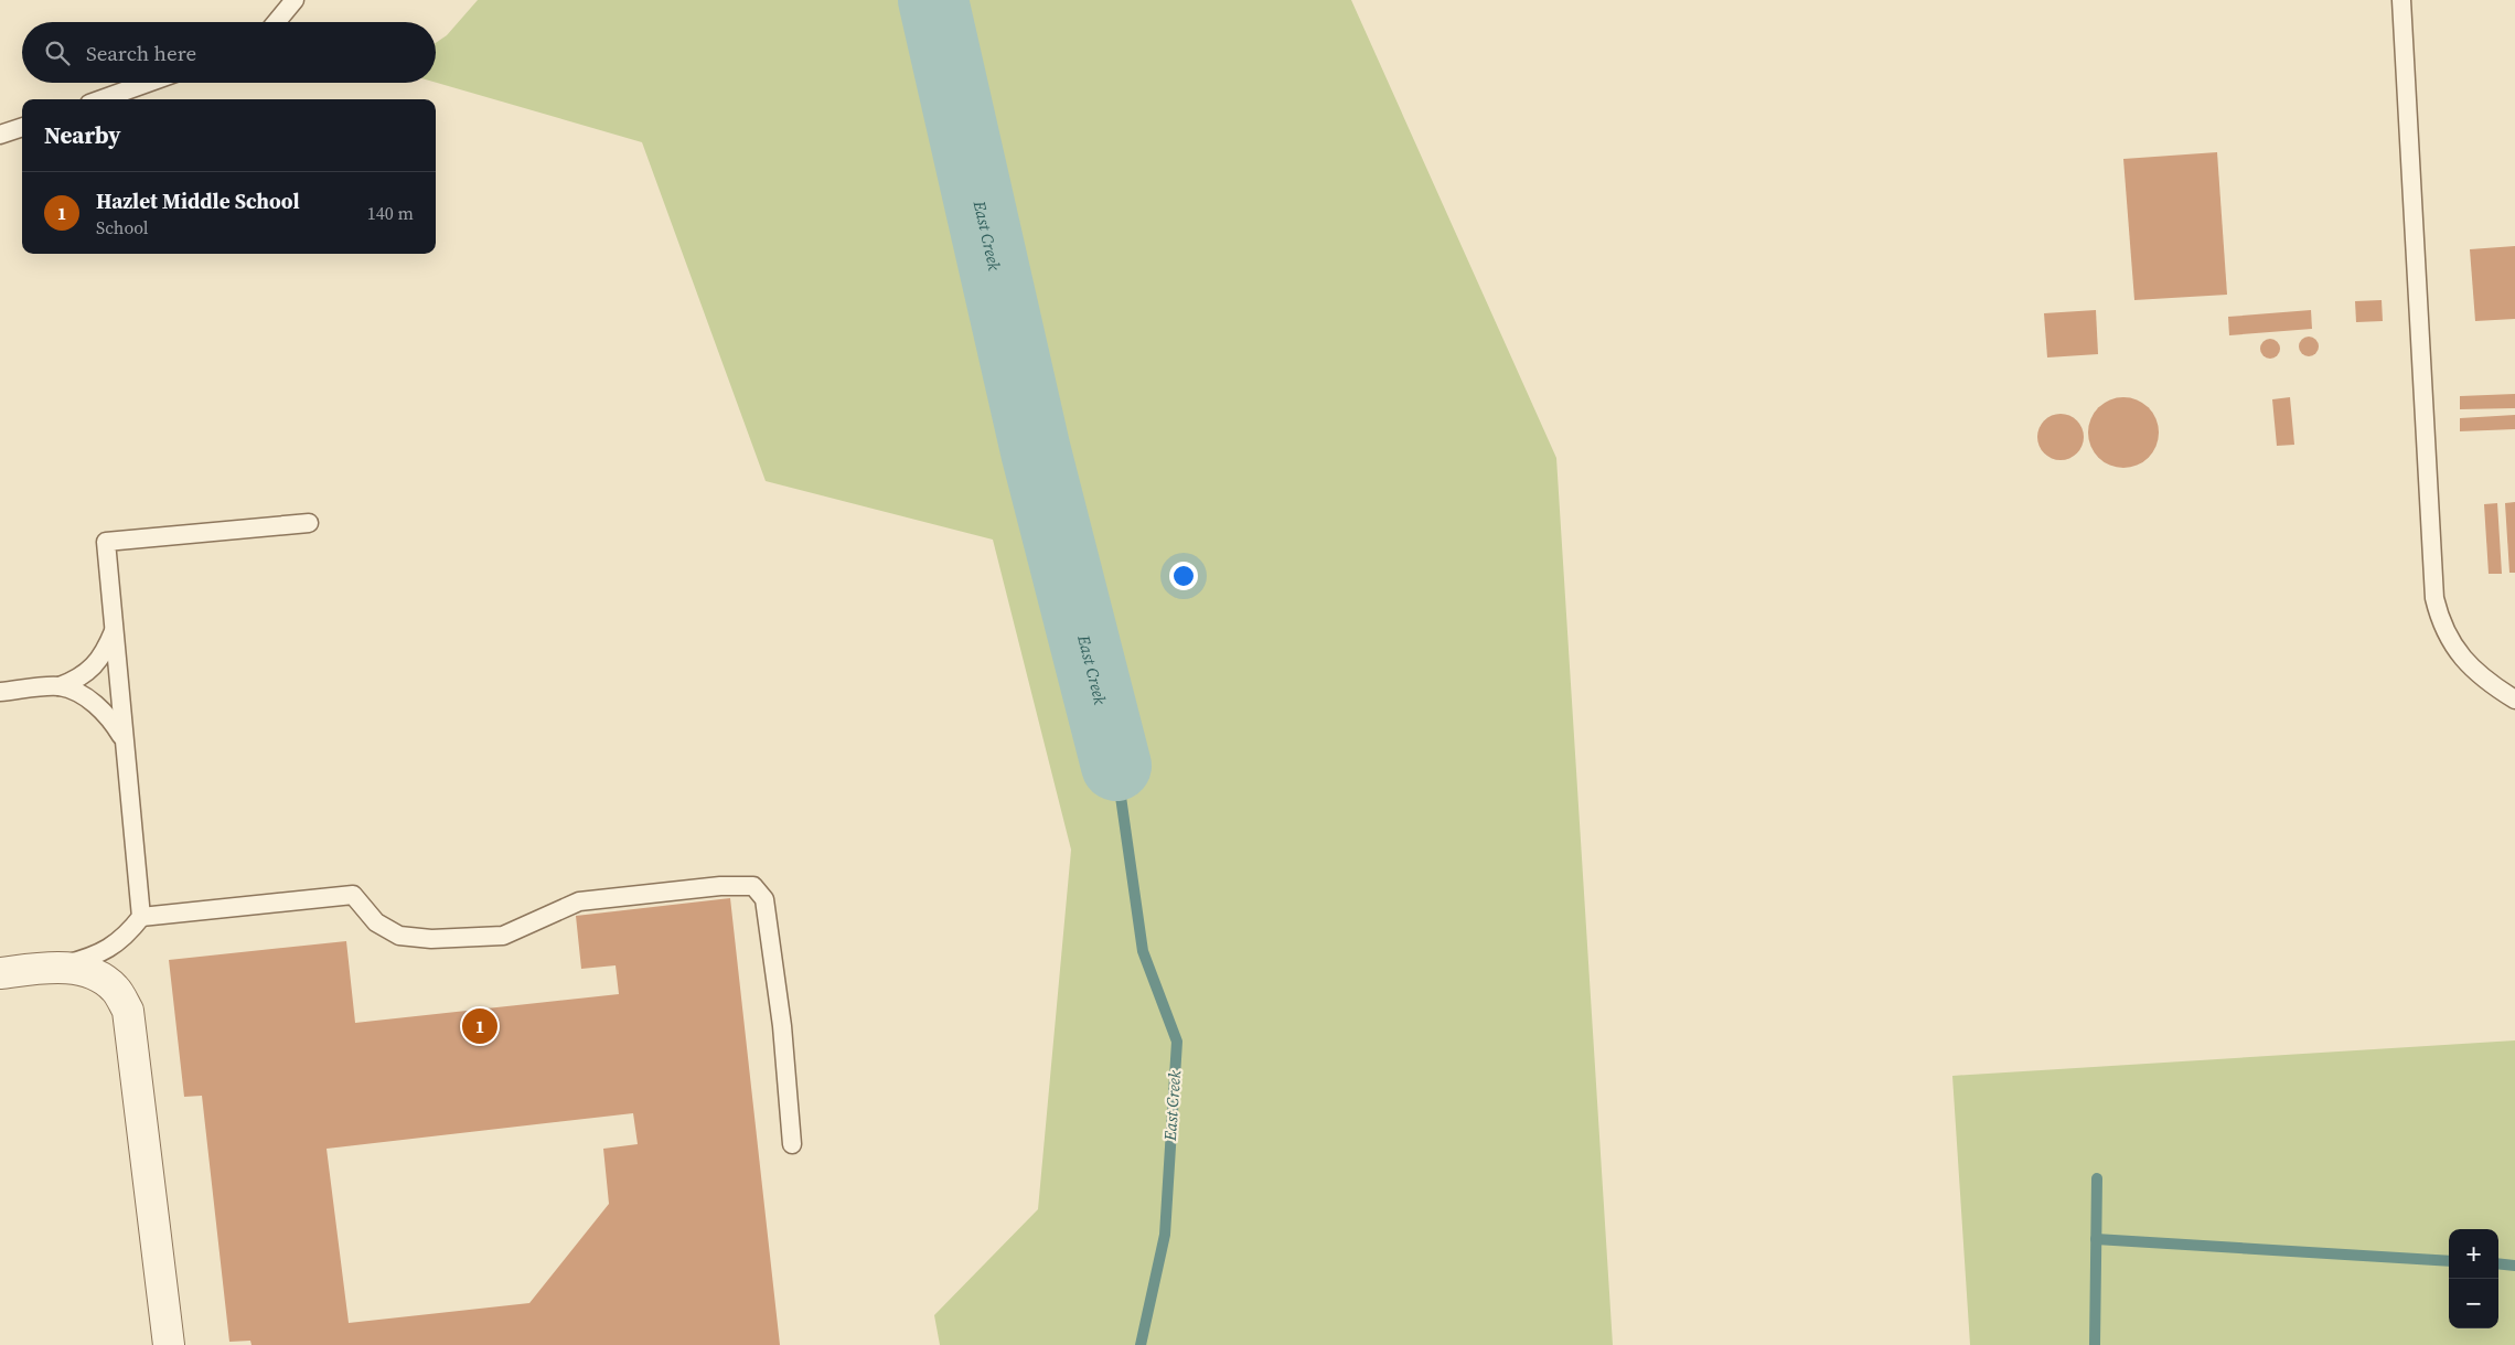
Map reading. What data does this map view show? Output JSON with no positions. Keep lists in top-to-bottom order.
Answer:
{
  "water": ["East Creek"],
  "page": {
    "search": "Search here",
    "heading": "Nearby",
    "list": [
      {
        "mark": "1",
        "name": "Hazlet Middle School",
        "note": "School",
        "value": "140 m"
      }
    ],
    "pins": "1",
    "map_buttons": ["+", "−"]
  }
}
